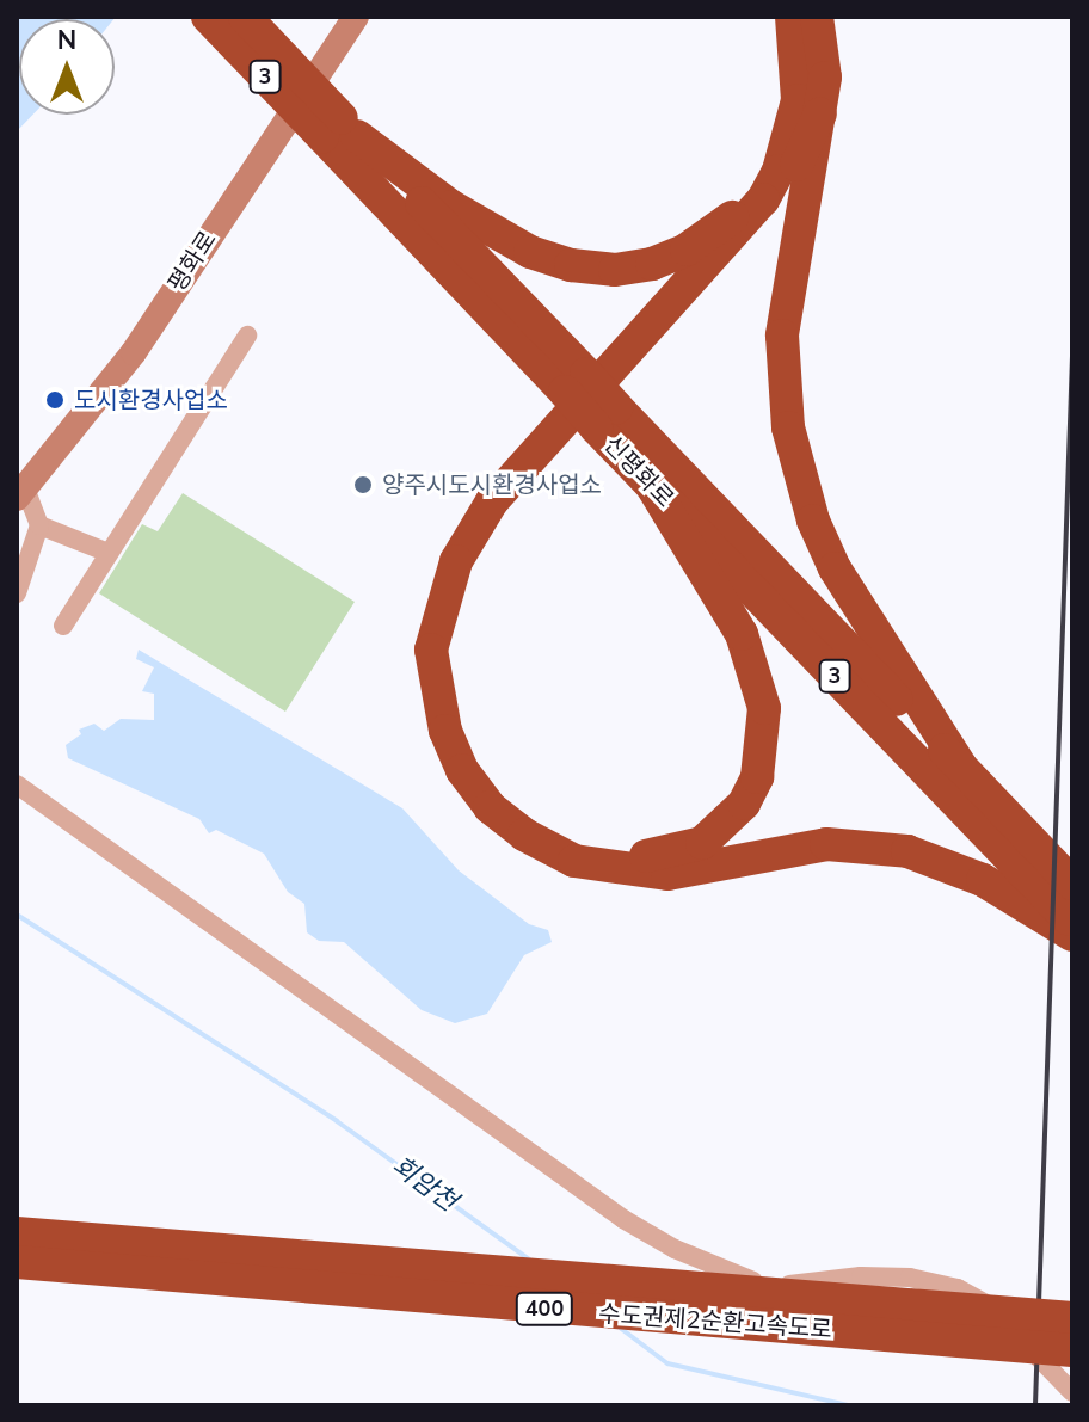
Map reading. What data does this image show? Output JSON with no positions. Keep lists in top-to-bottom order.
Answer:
{
  "streets": {
    "highway": [
      "3",
      "신평화로",
      "400",
      "수도권제2순환고속도로"
    ],
    "main road": ["평화로"]
  },
  "water": ["회암천"],
  "places": ["도시환경사업소", "양주시도시환경사업소"],
  "north": "top"
}
